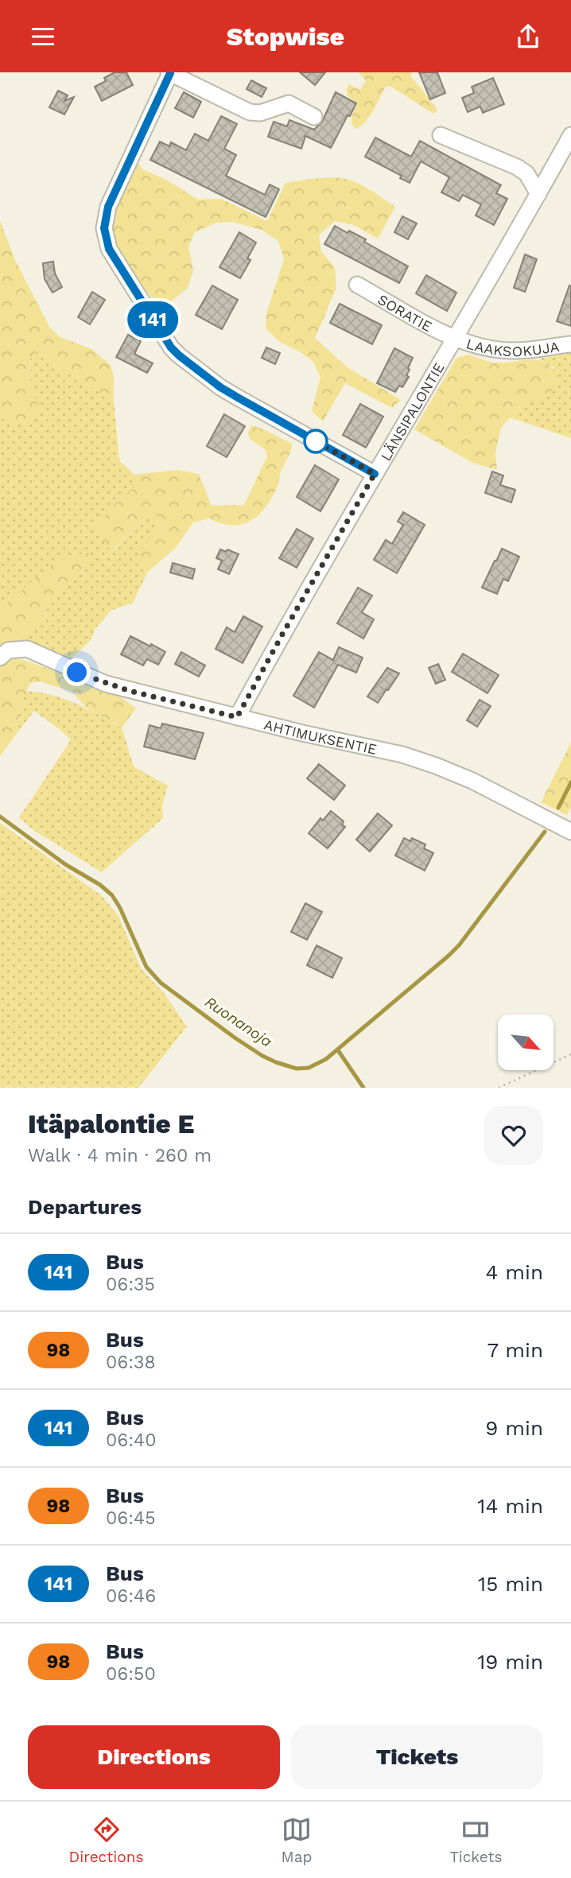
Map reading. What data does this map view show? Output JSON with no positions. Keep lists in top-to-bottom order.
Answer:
{
  "streets": {
    "street": [
      "SORATIE",
      "LAAKSOKUJA",
      "LÄNSIPALONTIE",
      "AHTIMUKSENTIE"
    ]
  },
  "crossings": [
    ["SORATIE", "LAAKSOKUJA"],
    ["SORATIE", "LÄNSIPALONTIE"],
    ["LAAKSOKUJA", "LÄNSIPALONTIE"],
    ["LÄNSIPALONTIE", "AHTIMUKSENTIE"]
  ],
  "water": ["Ruonanoja"],
  "lines": ["bus line 141"],
  "north": "bottom right",
  "page": {
    "header": "Stopwise",
    "on_map": "141",
    "heading": [
      ["Itäpalontie E", "Walk · 4 min · 260 m"],
      "Departures"
    ],
    "list": [
      {
        "mark": "141",
        "name": "Bus",
        "note": "06:35",
        "value": "4 min"
      },
      {
        "mark": "98",
        "name": "Bus",
        "note": "06:38",
        "value": "7 min"
      },
      {
        "mark": "141",
        "name": "Bus",
        "note": "06:40",
        "value": "9 min"
      },
      {
        "mark": "98",
        "name": "Bus",
        "note": "06:45",
        "value": "14 min"
      },
      {
        "mark": "141",
        "name": "Bus",
        "note": "06:46",
        "value": "15 min"
      },
      {
        "mark": "98",
        "name": "Bus",
        "note": "06:50",
        "value": "19 min"
      }
    ],
    "buttons": ["Directions", "Tickets"],
    "tabs": ["Directions", "Map", "Tickets"]
  }
}
